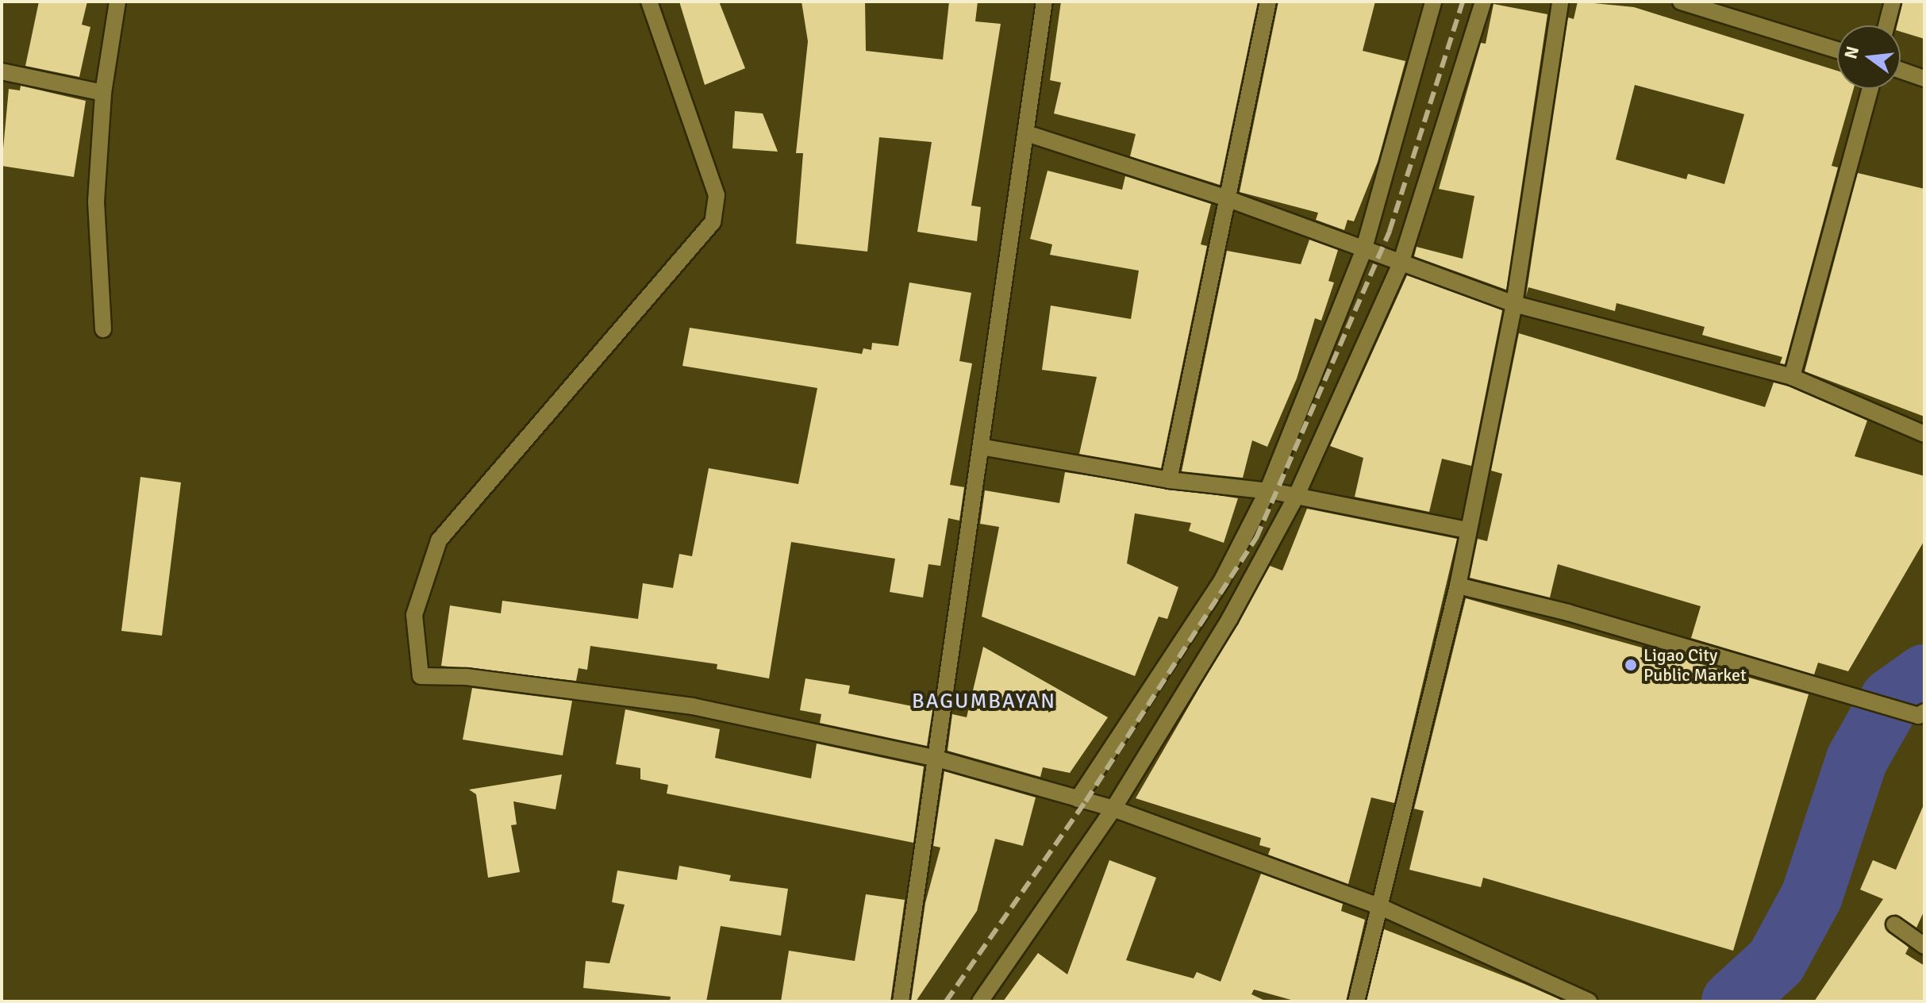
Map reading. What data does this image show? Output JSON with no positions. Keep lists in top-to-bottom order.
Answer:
{
  "districts": ["BAGUMBAYAN"],
  "places": ["Ligao City Public Market"],
  "north": "left"
}
